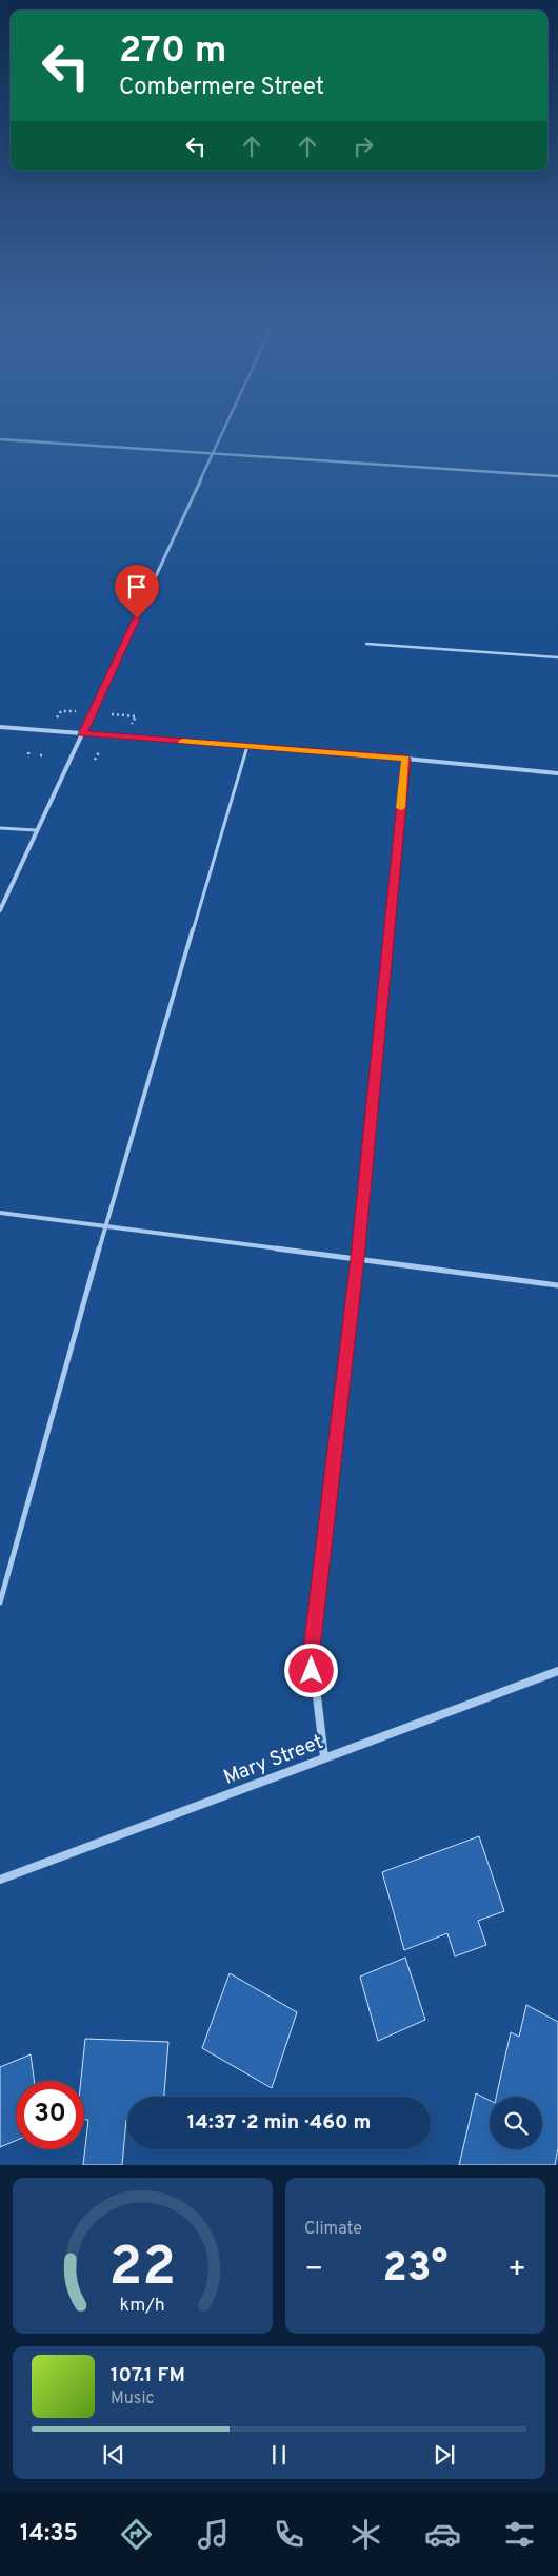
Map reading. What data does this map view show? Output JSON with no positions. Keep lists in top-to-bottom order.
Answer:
{
  "streets": {
    "street": ["Mary Street"]
  },
  "page": {
    "turn": ["270 m", "Combermere Street"],
    "limit": "30",
    "trip": "14:37 · 2 min · 460 m",
    "tile": "Climate",
    "heat": ["−", "23°", "+"],
    "song": ["107.1 FM", "Music"],
    "tabs": "14:35",
    "gauge": ["22", "km/h"]
  }
}
